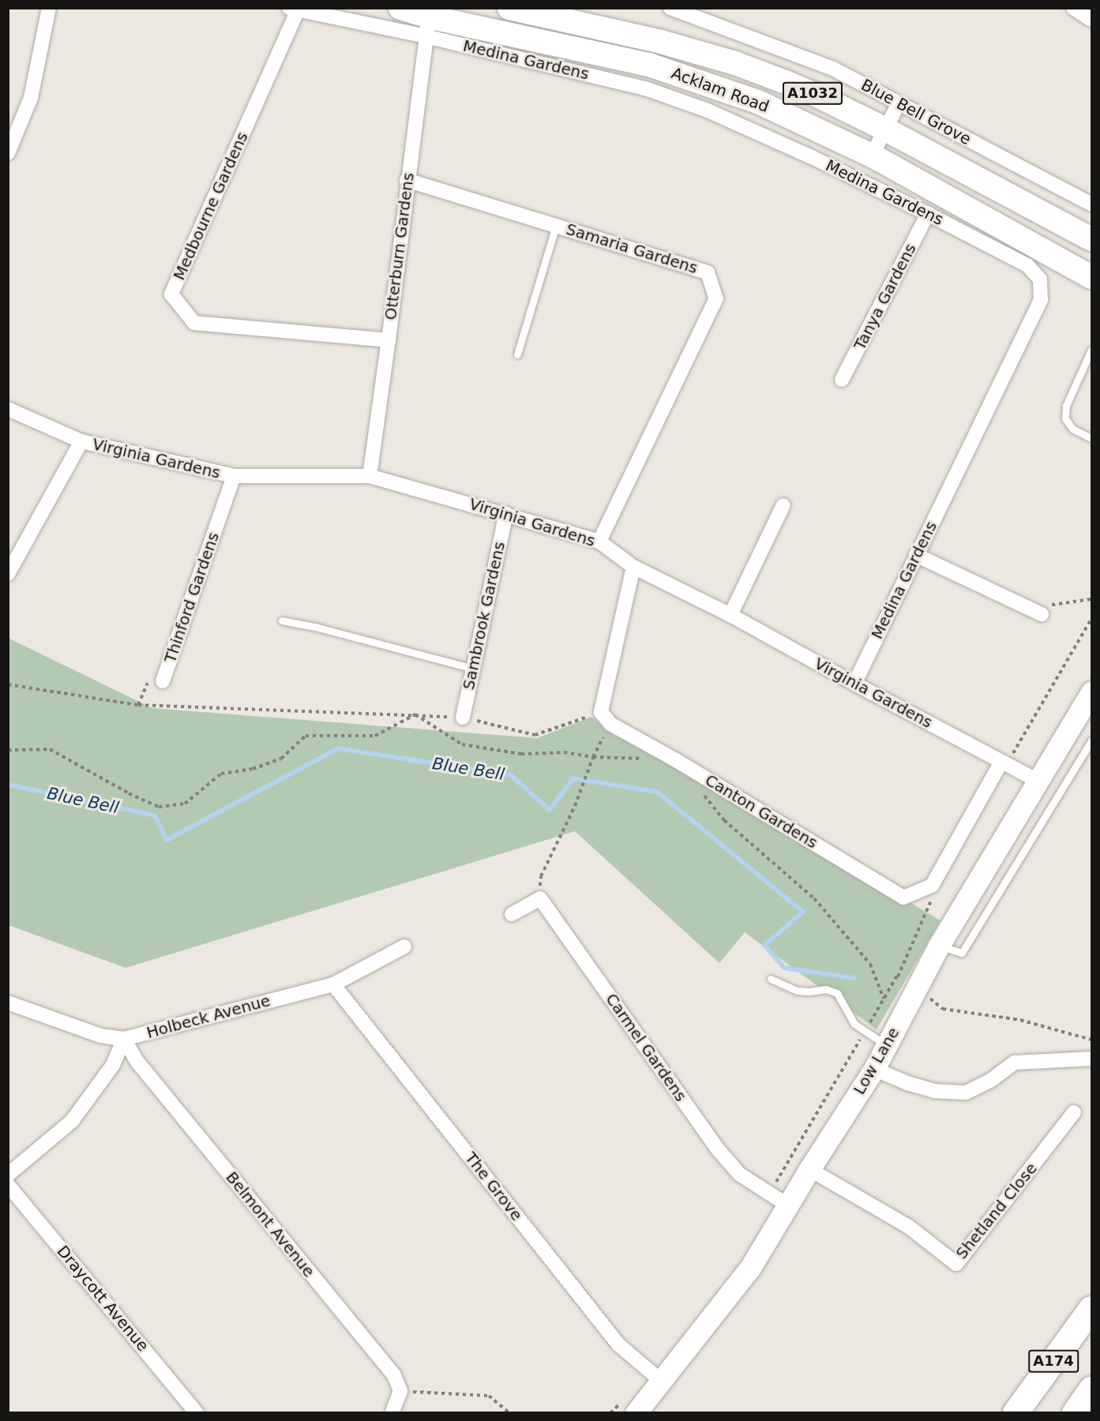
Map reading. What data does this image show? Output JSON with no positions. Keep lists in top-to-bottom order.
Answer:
{
  "streets": {
    "highway": ["A174"],
    "main road": ["Acklam Road", "A1032", "Low Lane"],
    "street": [
      "Medina Gardens",
      "Blue Bell Grove",
      "Medbourne Gardens",
      "Otterburn Gardens",
      "Samaria Gardens",
      "Tanya Gardens",
      "Virginia Gardens",
      "Thinford Gardens",
      "Sambrook Gardens",
      "Canton Gardens",
      "Holbeck Avenue",
      "Carmel Gardens",
      "The Grove",
      "Shetland Close",
      "Belmont Avenue",
      "Draycott Avenue"
    ]
  },
  "crossings": [
    ["Medina Gardens", "Acklam Road"],
    ["Medina Gardens", "Medbourne Gardens"],
    ["Medina Gardens", "Otterburn Gardens"],
    ["Medina Gardens", "Tanya Gardens"],
    ["Medina Gardens", "Virginia Gardens"],
    ["Acklam Road", "Otterburn Gardens"],
    ["Medbourne Gardens", "Otterburn Gardens"],
    ["Otterburn Gardens", "Samaria Gardens"],
    ["Otterburn Gardens", "Virginia Gardens"],
    ["Samaria Gardens", "Virginia Gardens"],
    ["Virginia Gardens", "Thinford Gardens"],
    ["Virginia Gardens", "Sambrook Gardens"],
    ["Virginia Gardens", "Low Lane"],
    ["Holbeck Avenue", "The Grove"],
    ["Holbeck Avenue", "Belmont Avenue"],
    ["Carmel Gardens", "Low Lane"],
    ["Low Lane", "The Grove"],
    ["Low Lane", "Shetland Close"]
  ],
  "water": ["Blue Bell"]
}
